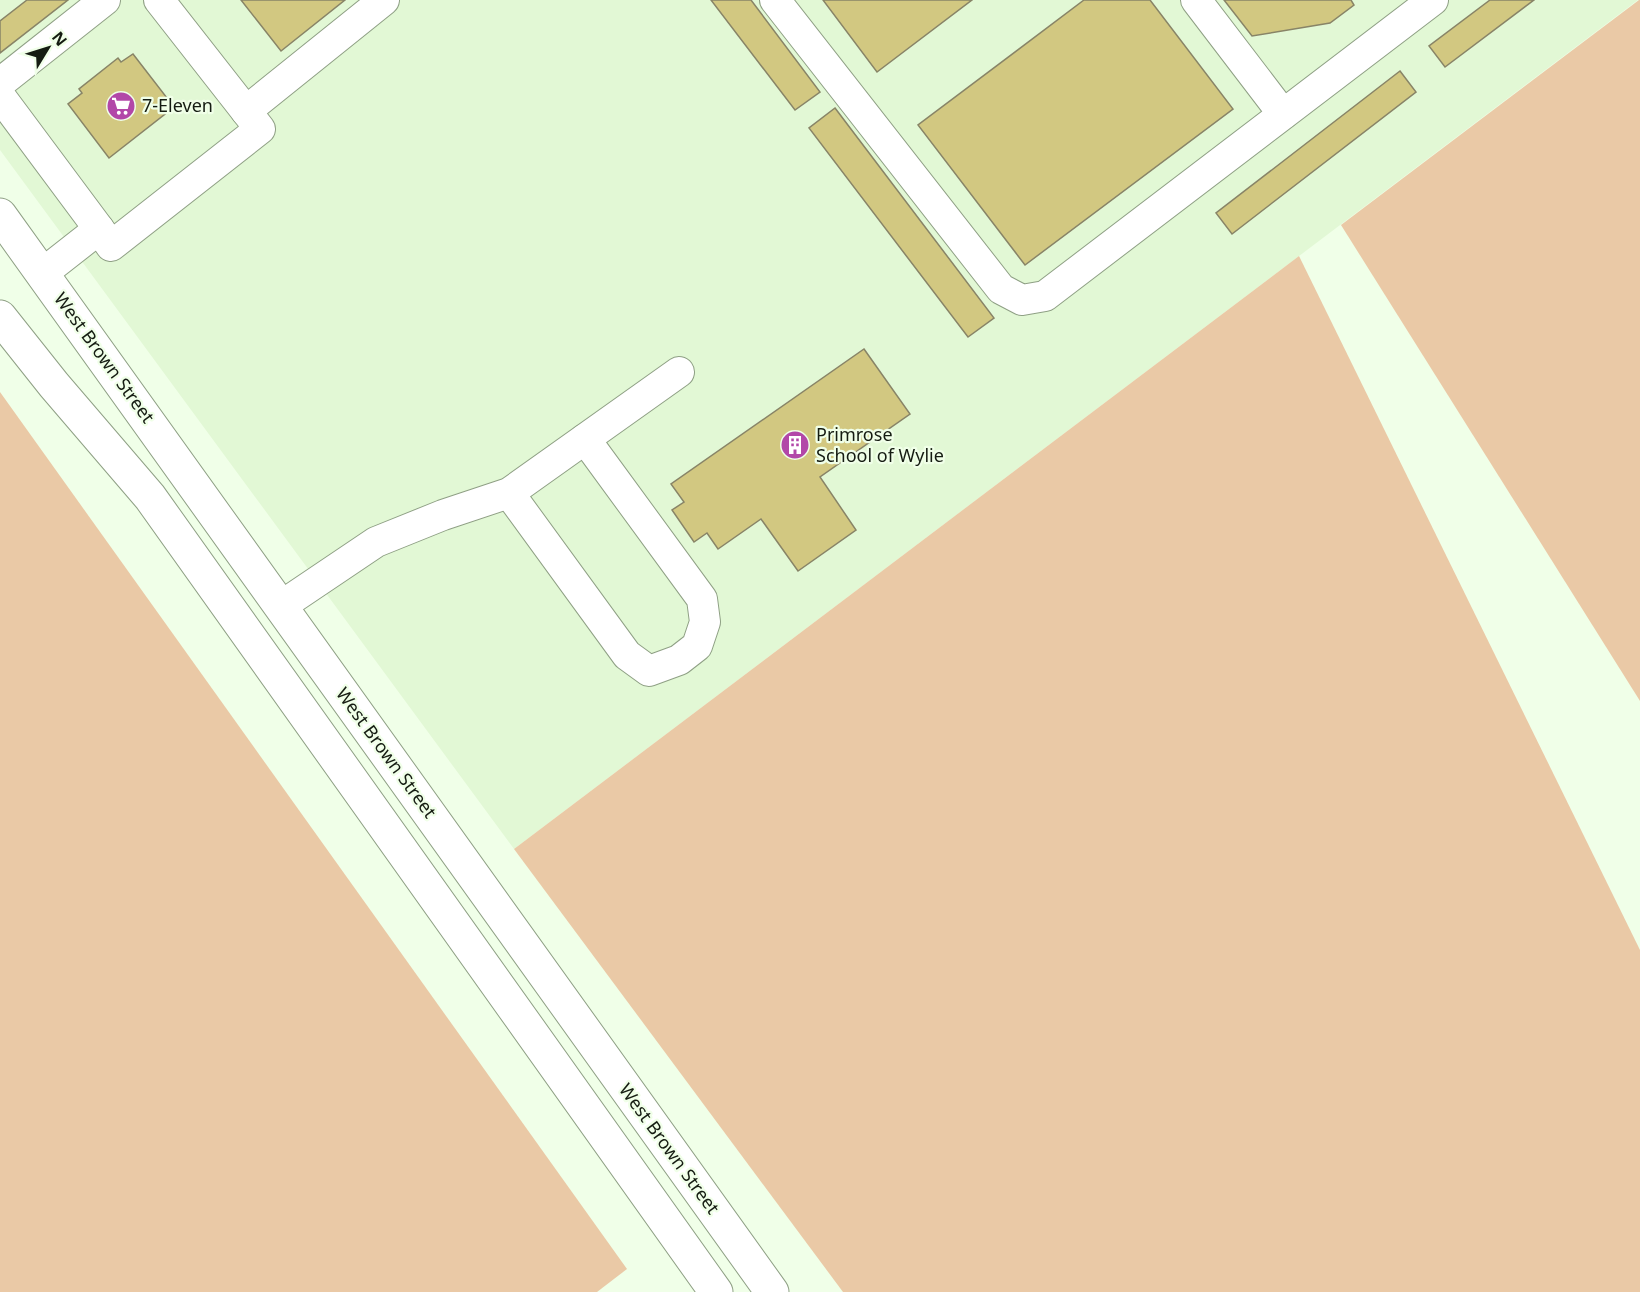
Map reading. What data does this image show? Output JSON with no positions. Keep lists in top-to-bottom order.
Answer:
{
  "streets": {
    "main road": ["West Brown Street"]
  },
  "places": {
    "supermarket": ["7-Eleven"],
    "building": ["Primrose School of Wylie"]
  },
  "north": "top right"
}
